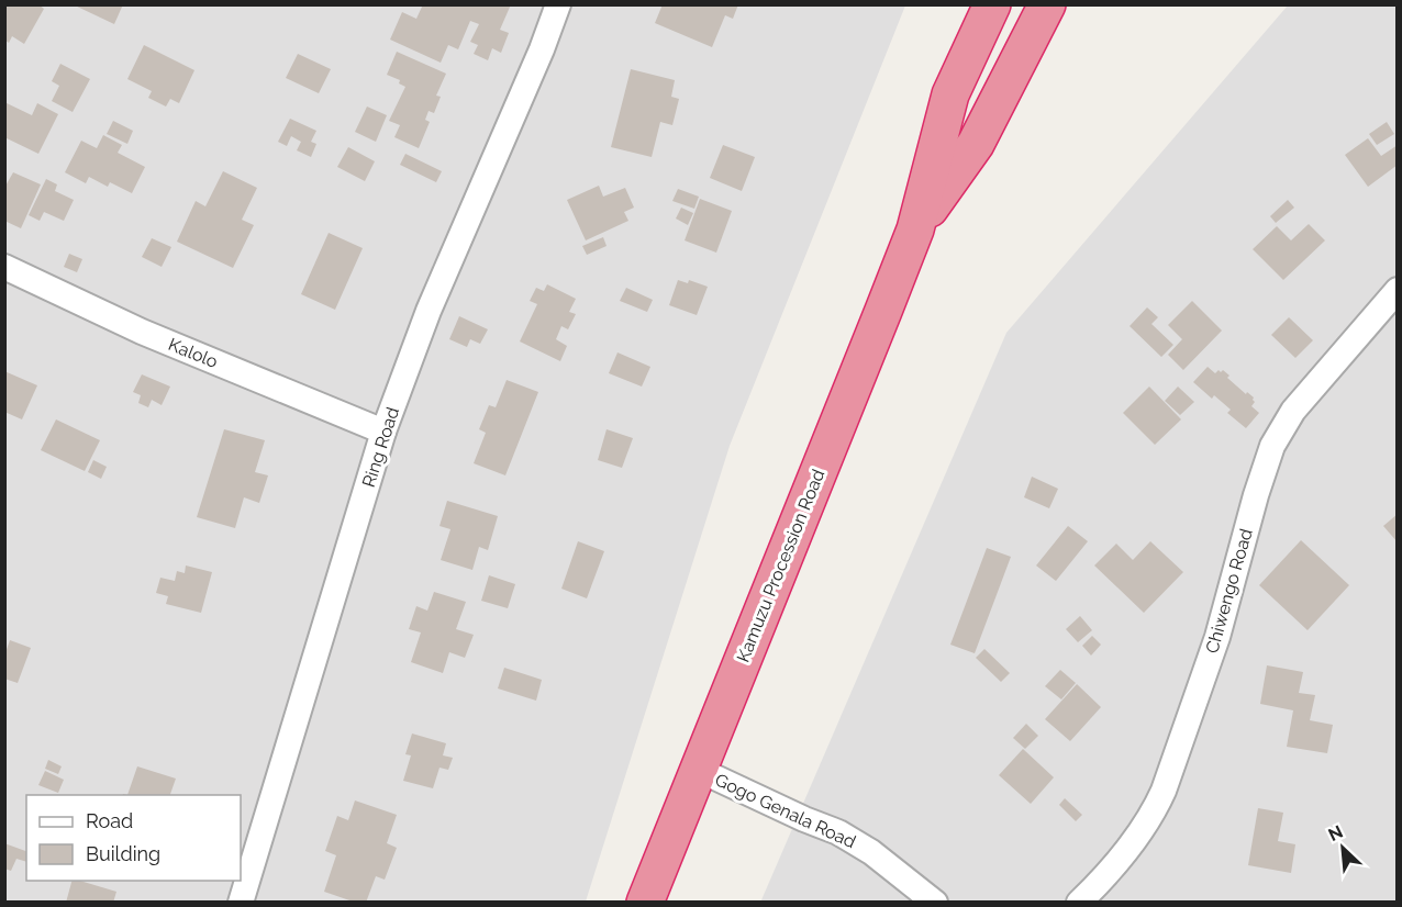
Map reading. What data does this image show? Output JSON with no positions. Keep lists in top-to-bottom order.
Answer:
{
  "streets": {
    "highway": ["Kamuzu Procession Road"],
    "street": [
      "Kalolo",
      "Ring Road",
      "Chiwengo Road",
      "Gogo Genala Road"
    ]
  },
  "crossings": [
    ["Kalolo", "Ring Road"],
    ["Kamuzu Procession Road", "Gogo Genala Road"]
  ],
  "legend": ["Road", "Building"],
  "north": "top left"
}
